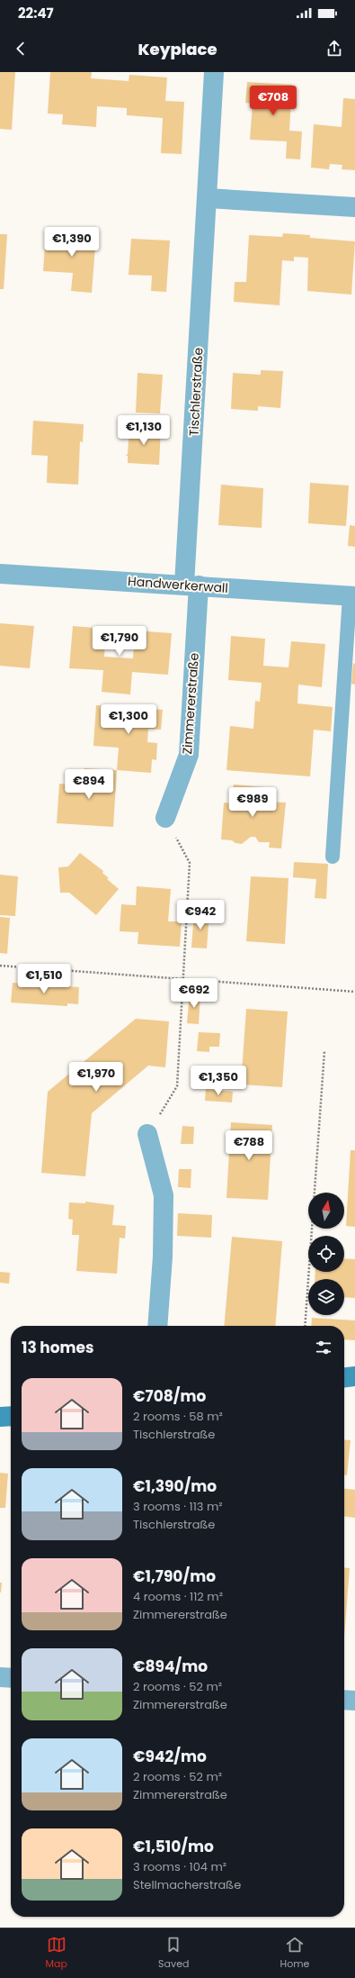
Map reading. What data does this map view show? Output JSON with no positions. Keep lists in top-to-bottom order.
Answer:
{
  "streets": {
    "street": ["Tischlerstraße", "Handwerkerwall", "Zimmererstraße"]
  },
  "crossings": [
    ["Tischlerstraße", "Handwerkerwall"],
    ["Tischlerstraße", "Zimmererstraße"],
    ["Handwerkerwall", "Zimmererstraße"]
  ],
  "north": "top",
  "page": {
    "status": "22:47",
    "header": "Keyplace",
    "price": [
      "€708",
      "€1,390",
      "€1,130",
      "€1,790",
      "€1,300",
      "€894",
      "€989",
      "€942",
      "€1,510",
      "€692",
      "€1,970",
      "€1,350",
      "€788"
    ],
    "heading": "13 homes",
    "list": [
      {
        "name": "€708/mo",
        "note": "2 rooms · 58 m² · Tischlerstraße"
      },
      {
        "name": "€1,390/mo",
        "note": "3 rooms · 113 m² · Tischlerstraße"
      },
      {
        "name": "€1,790/mo",
        "note": "4 rooms · 112 m² · Zimmererstraße"
      },
      {
        "name": "€894/mo",
        "note": "2 rooms · 52 m² · Zimmererstraße"
      },
      {
        "name": "€942/mo",
        "note": "2 rooms · 52 m² · Zimmererstraße"
      },
      {
        "name": "€1,510/mo",
        "note": "3 rooms · 104 m² · Stellmacherstraße"
      }
    ],
    "tabs": ["Map", "Saved", "Home"]
  }
}
